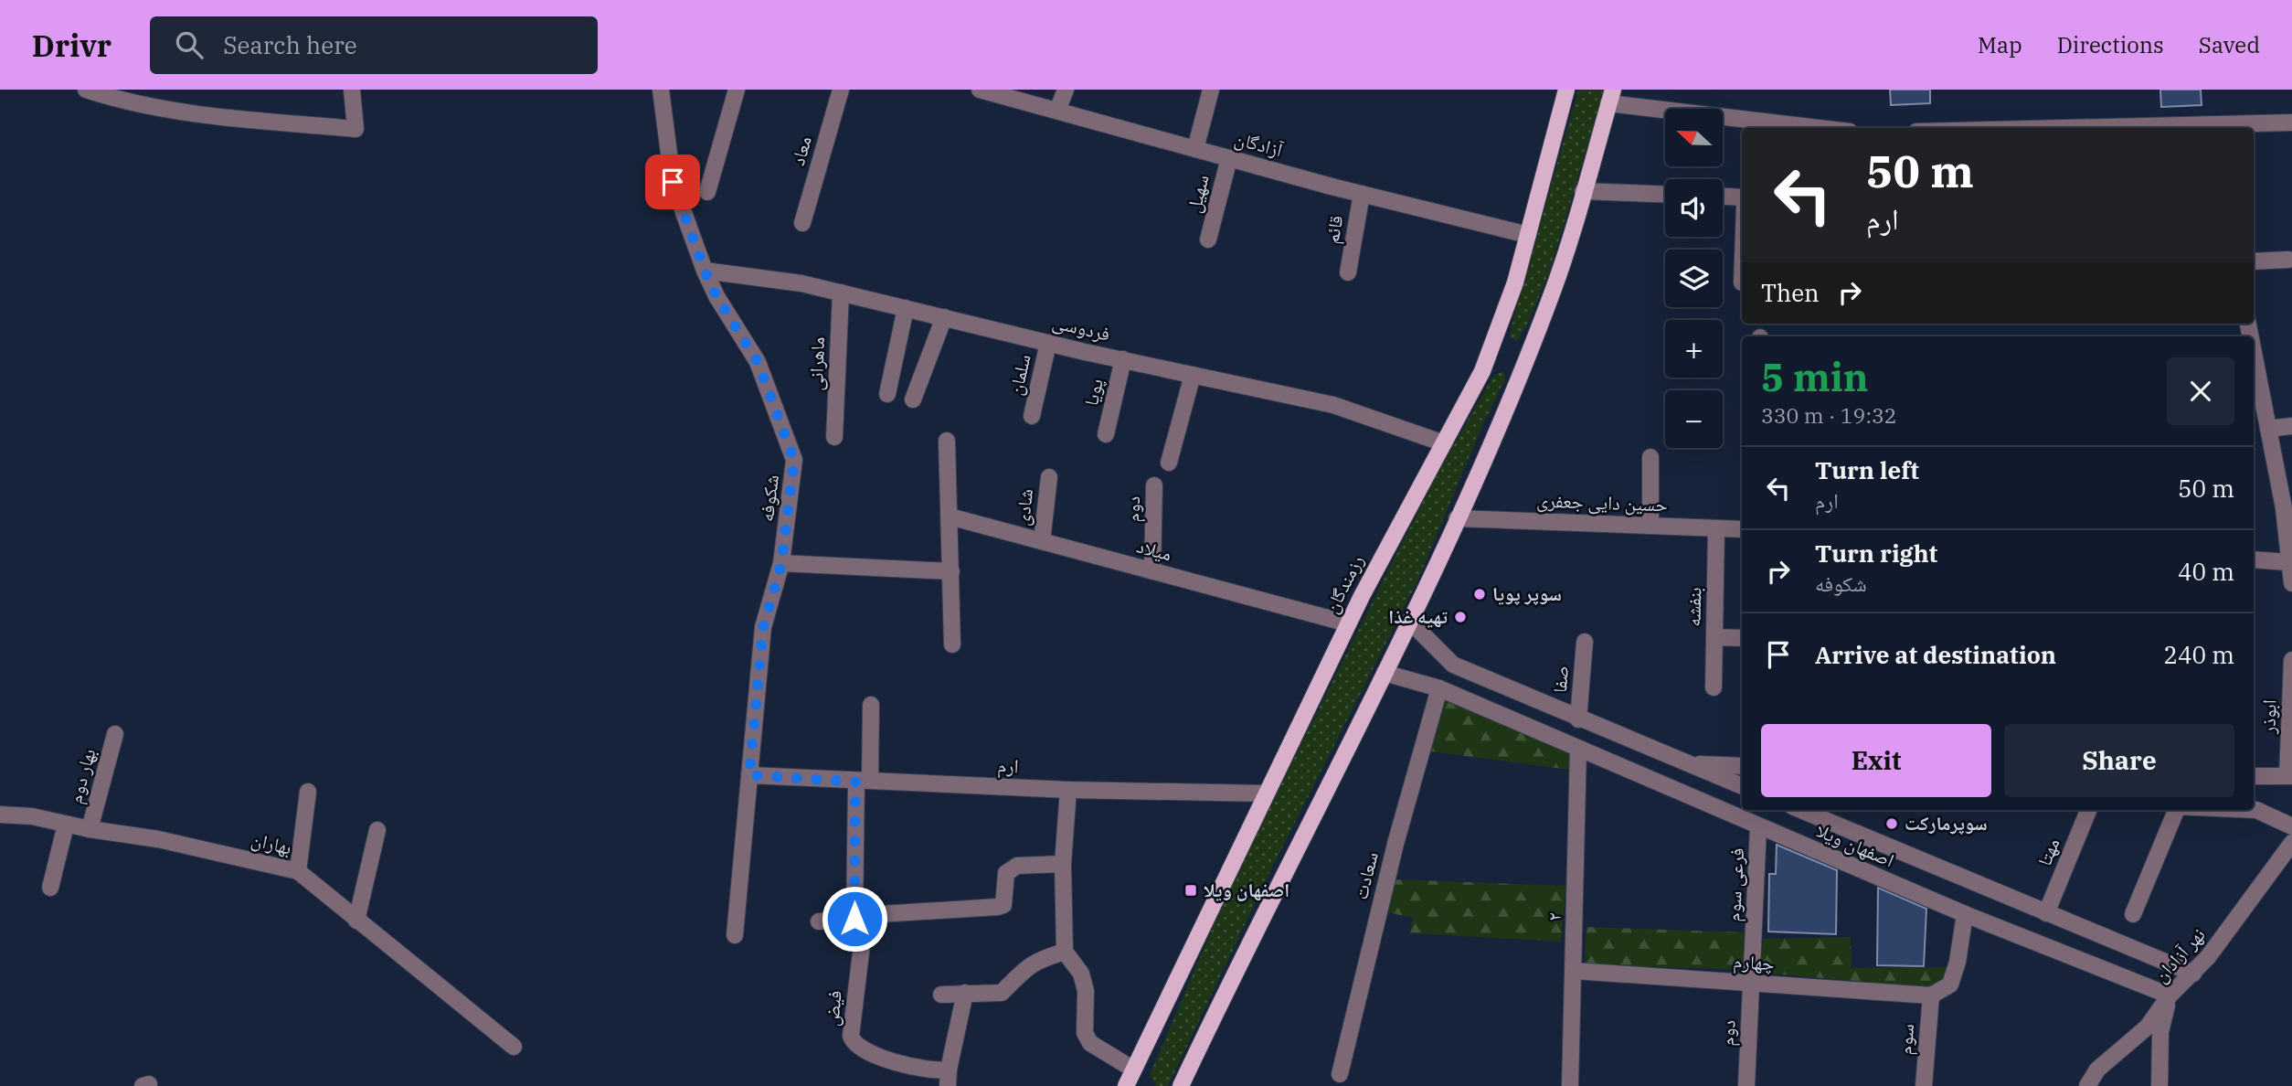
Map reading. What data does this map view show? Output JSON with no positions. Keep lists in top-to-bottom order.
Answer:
{
  "streets": {
    "main road": ["رزمندگان"],
    "street": [
      "آزادگان",
      "معاد",
      "سهیل",
      "قائم",
      "فردوسی",
      "ماهرانی",
      "سلمان",
      "پویا",
      "شکوفه",
      "حسین دایی جعفری",
      "شادی",
      "دوم",
      "میلاد",
      "بنفشه",
      "صفا",
      "ابوذر",
      "ارم",
      "بهار دوم",
      "بهاران",
      "اصفهان ویلا",
      "مهتا",
      "سعادت",
      "فرعی سوم",
      "۲",
      "نهر آزادان",
      "چهارم",
      "فیض",
      "سوم"
    ]
  },
  "crossings": [
    ["آزادگان", "سهیل"],
    ["آزادگان", "قائم"],
    ["آزادگان", "رزمندگان"],
    ["فردوسی", "ماهرانی"],
    ["فردوسی", "سلمان"],
    ["فردوسی", "پویا"],
    ["فردوسی", "شکوفه"],
    ["فردوسی", "رزمندگان"],
    ["شکوفه", "ارم"],
    ["حسین دایی جعفری", "بنفشه"],
    ["شادی", "میلاد"],
    ["دوم", "میلاد"],
    ["دوم", "فرعی سوم"],
    ["دوم", "چهارم"],
    ["میلاد", "رزمندگان"],
    ["رزمندگان", "ارم"],
    ["بهار دوم", "بهاران"],
    ["اصفهان ویلا", "مهتا"],
    ["اصفهان ویلا", "سعادت"],
    ["اصفهان ویلا", "فرعی سوم"],
    ["اصفهان ویلا", "۲"],
    ["اصفهان ویلا", "نهر آزادان"],
    ["فرعی سوم", "چهارم"],
    ["۲", "چهارم"],
    ["چهارم", "سوم"]
  ],
  "places": {
    "other": ["سوپر پویا", "تهیه غذا", "سوپرمارکت"],
    "transit": ["اصفهان ویلا"]
  },
  "north": "left",
  "page": {
    "header": "Drivr",
    "search": "Search here",
    "nav": ["Map", "Directions", "Saved"],
    "map_buttons": ["+", "−"],
    "turn": ["50 m", "ارم"],
    "then": "Then",
    "heading": ["5 min", "330 m · 19:32"],
    "list": [
      {
        "name": "Turn left",
        "note": "ارم",
        "value": "50 m"
      },
      {
        "name": "Turn right",
        "note": "شکوفه",
        "value": "40 m"
      },
      {
        "name": "Arrive at destination",
        "value": "240 m"
      }
    ],
    "buttons": ["Exit", "Share"]
  }
}
